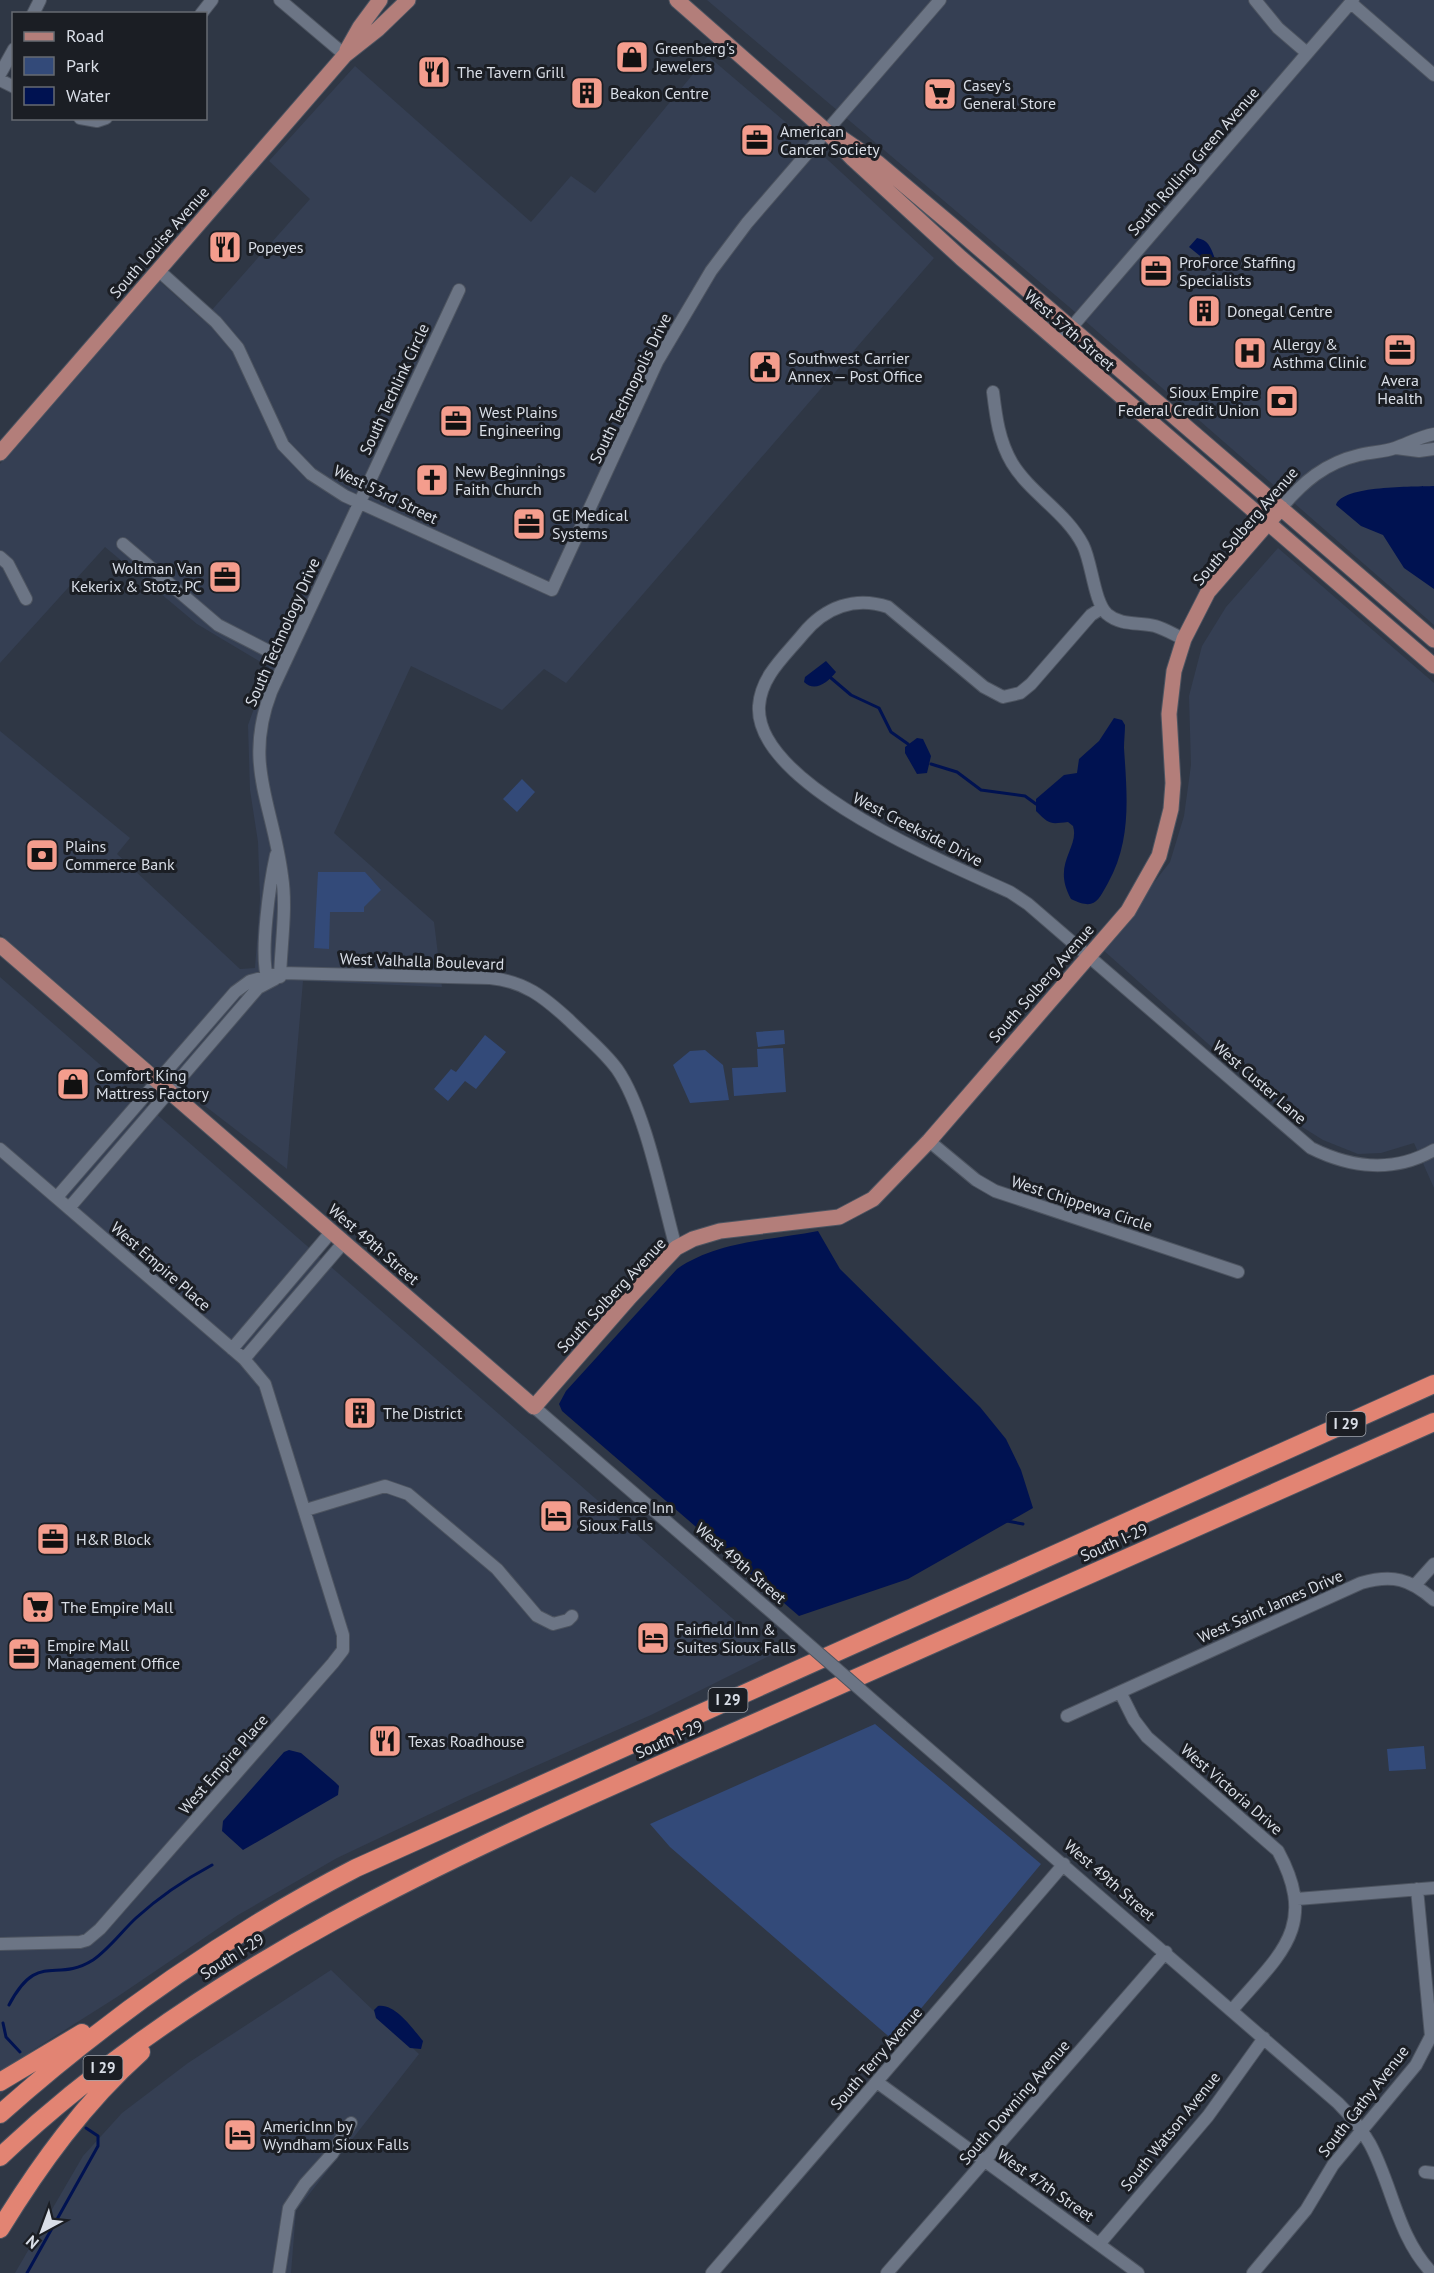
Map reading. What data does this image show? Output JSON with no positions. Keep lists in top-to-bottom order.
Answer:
{
  "streets": {
    "highway": ["I 29", "South I-29"],
    "main road": [
      "South Louise Avenue",
      "West 57th Street",
      "South Solberg Avenue",
      "West 49th Street"
    ],
    "street": [
      "South Rolling Green Avenue",
      "South Technopolis Drive",
      "South Techlink Circle",
      "West 53rd Street",
      "South Technology Drive",
      "West Creekside Drive",
      "West Valhalla Boulevard",
      "West Custer Lane",
      "West Chippewa Circle",
      "West Empire Place",
      "West Saint James Drive",
      "West Victoria Drive",
      "South Terry Avenue",
      "South Cathy Avenue",
      "South Downing Avenue",
      "South Watson Avenue",
      "West 47th Street"
    ]
  },
  "crossings": [
    ["South Rolling Green Avenue", "West 57th Street"],
    ["South Louise Avenue", "West 53rd Street"],
    ["West 57th Street", "South Technopolis Drive"],
    ["West 57th Street", "South Solberg Avenue"],
    ["South Technopolis Drive", "West 53rd Street"],
    ["South Techlink Circle", "West 53rd Street"],
    ["South Techlink Circle", "South Technology Drive"],
    ["West 53rd Street", "South Technology Drive"],
    ["South Solberg Avenue", "West Creekside Drive"],
    ["South Solberg Avenue", "West Valhalla Boulevard"],
    ["South Solberg Avenue", "West Custer Lane"],
    ["South Solberg Avenue", "West Chippewa Circle"],
    ["South Solberg Avenue", "West 49th Street"],
    ["South Technology Drive", "West Valhalla Boulevard"],
    ["West Creekside Drive", "West Custer Lane"],
    ["West Valhalla Boulevard", "West 49th Street"],
    ["West 49th Street", "West Victoria Drive"],
    ["West 49th Street", "South Terry Avenue"],
    ["West 49th Street", "South Cathy Avenue"],
    ["West 49th Street", "South Downing Avenue"],
    ["West 49th Street", "South Watson Avenue"],
    ["West Saint James Drive", "West Victoria Drive"],
    ["South Terry Avenue", "West 47th Street"],
    ["South Downing Avenue", "West 47th Street"],
    ["South Watson Avenue", "West 47th Street"]
  ],
  "places": {
    "shop": ["Greenberg's Jewelers", "Comfort King Mattress Factory"],
    "restaurant": ["The Tavern Grill", "Popeyes", "Texas Roadhouse"],
    "building": ["Beakon Centre", "Donegal Centre", "The District"],
    "supermarket": ["Casey's General Store", "The Empire Mall"],
    "office": [
      "American Cancer Society",
      "ProForce Staffing Specialists",
      "Avera Health",
      "West Plains Engineering",
      "GE Medical Systems",
      "Woltman Van Kekerix & Stotz, PC",
      "H&R Block",
      "Empire Mall Management Office"
    ],
    "hospital": ["Allergy & Asthma Clinic"],
    "public building": ["Southwest Carrier Annex — Post Office"],
    "bank": ["Sioux Empire Federal Credit Union", "Plains Commerce Bank"],
    "church": ["New Beginnings Faith Church"],
    "hotel": ["Residence Inn Sioux Falls", "Fairfield Inn & Suites Sioux Falls", "AmericInn by Wyndham Sioux Falls"]
  },
  "legend": ["Road", "Park", "Water"],
  "north": "bottom left"
}
